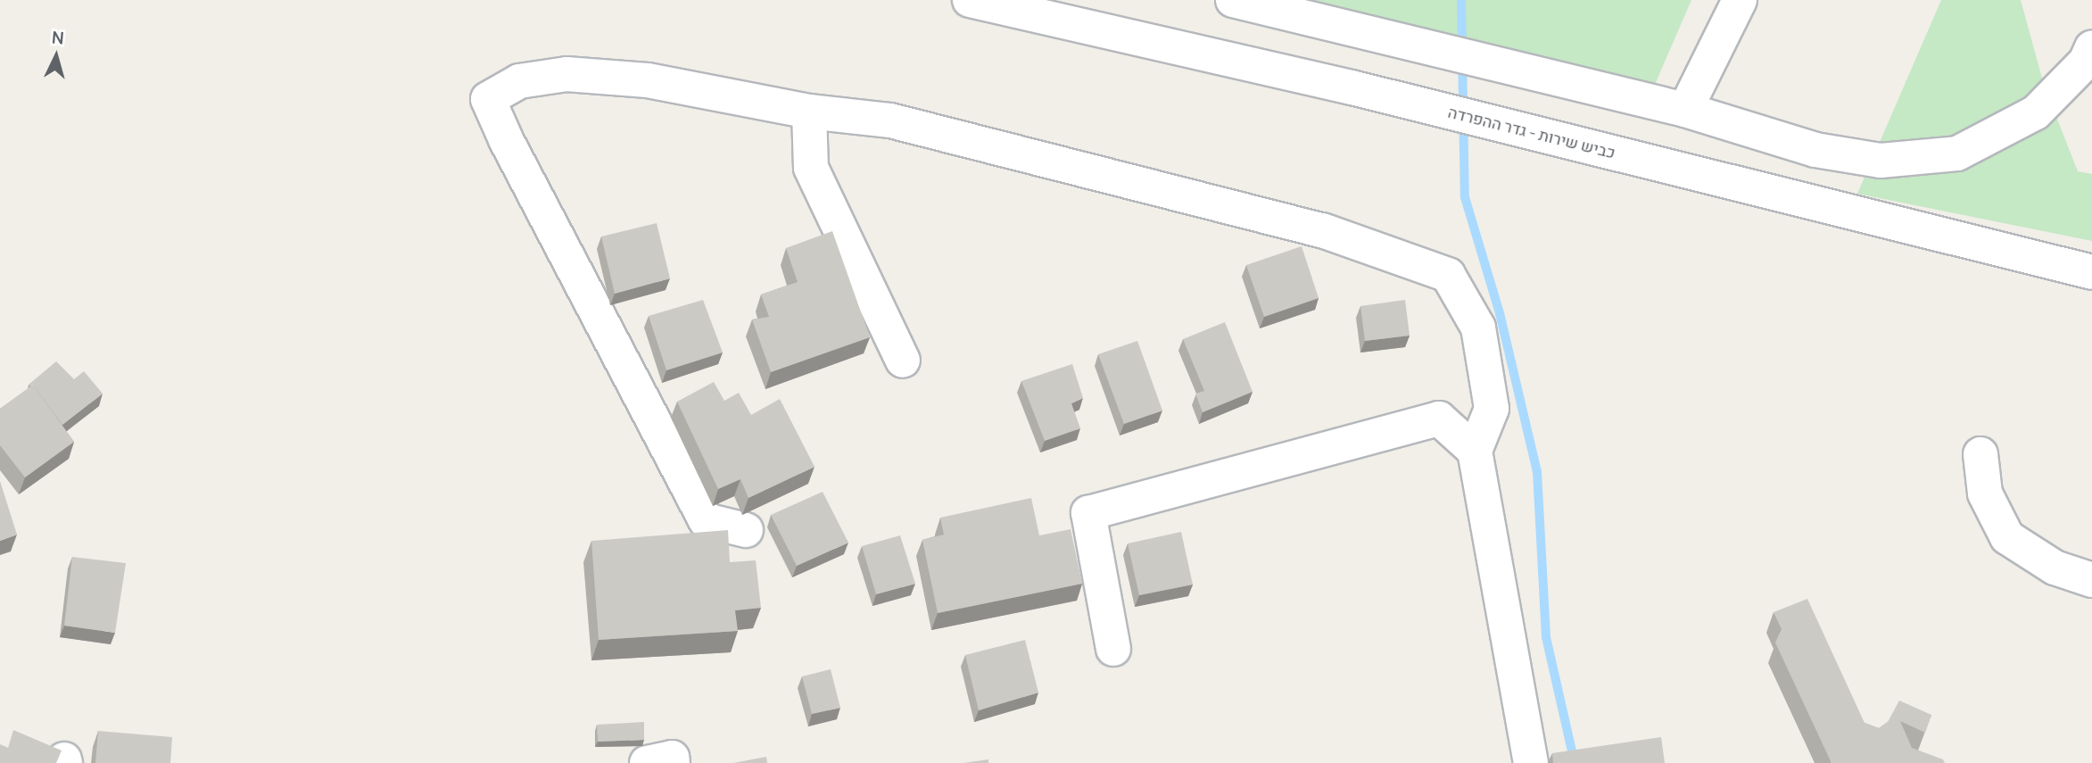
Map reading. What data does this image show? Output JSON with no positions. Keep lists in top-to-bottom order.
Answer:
{
  "streets": {
    "street": ["כביש שירות - גדר ההפרדה"]
  },
  "north": "top"
}
